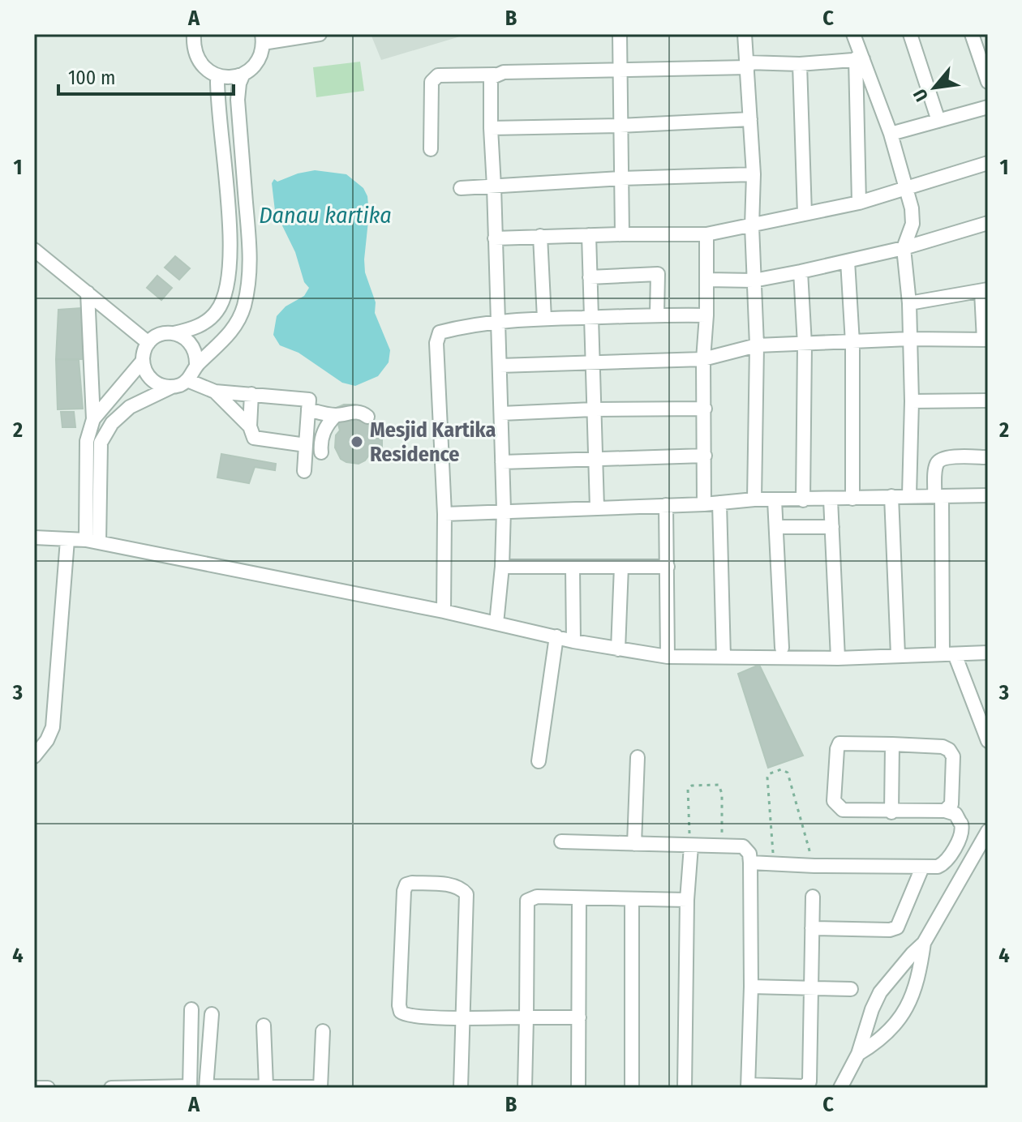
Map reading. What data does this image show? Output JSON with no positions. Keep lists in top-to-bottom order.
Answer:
{
  "water": ["Danau kartika"],
  "places": ["Mesjid Kartika Residence"],
  "scale_bar": "100 m",
  "north": "bottom left",
  "grid": {
    "columns": ["A", "B", "C"],
    "rows": [
      "1",
      "2",
      "3",
      "4"
    ]
  }
}
